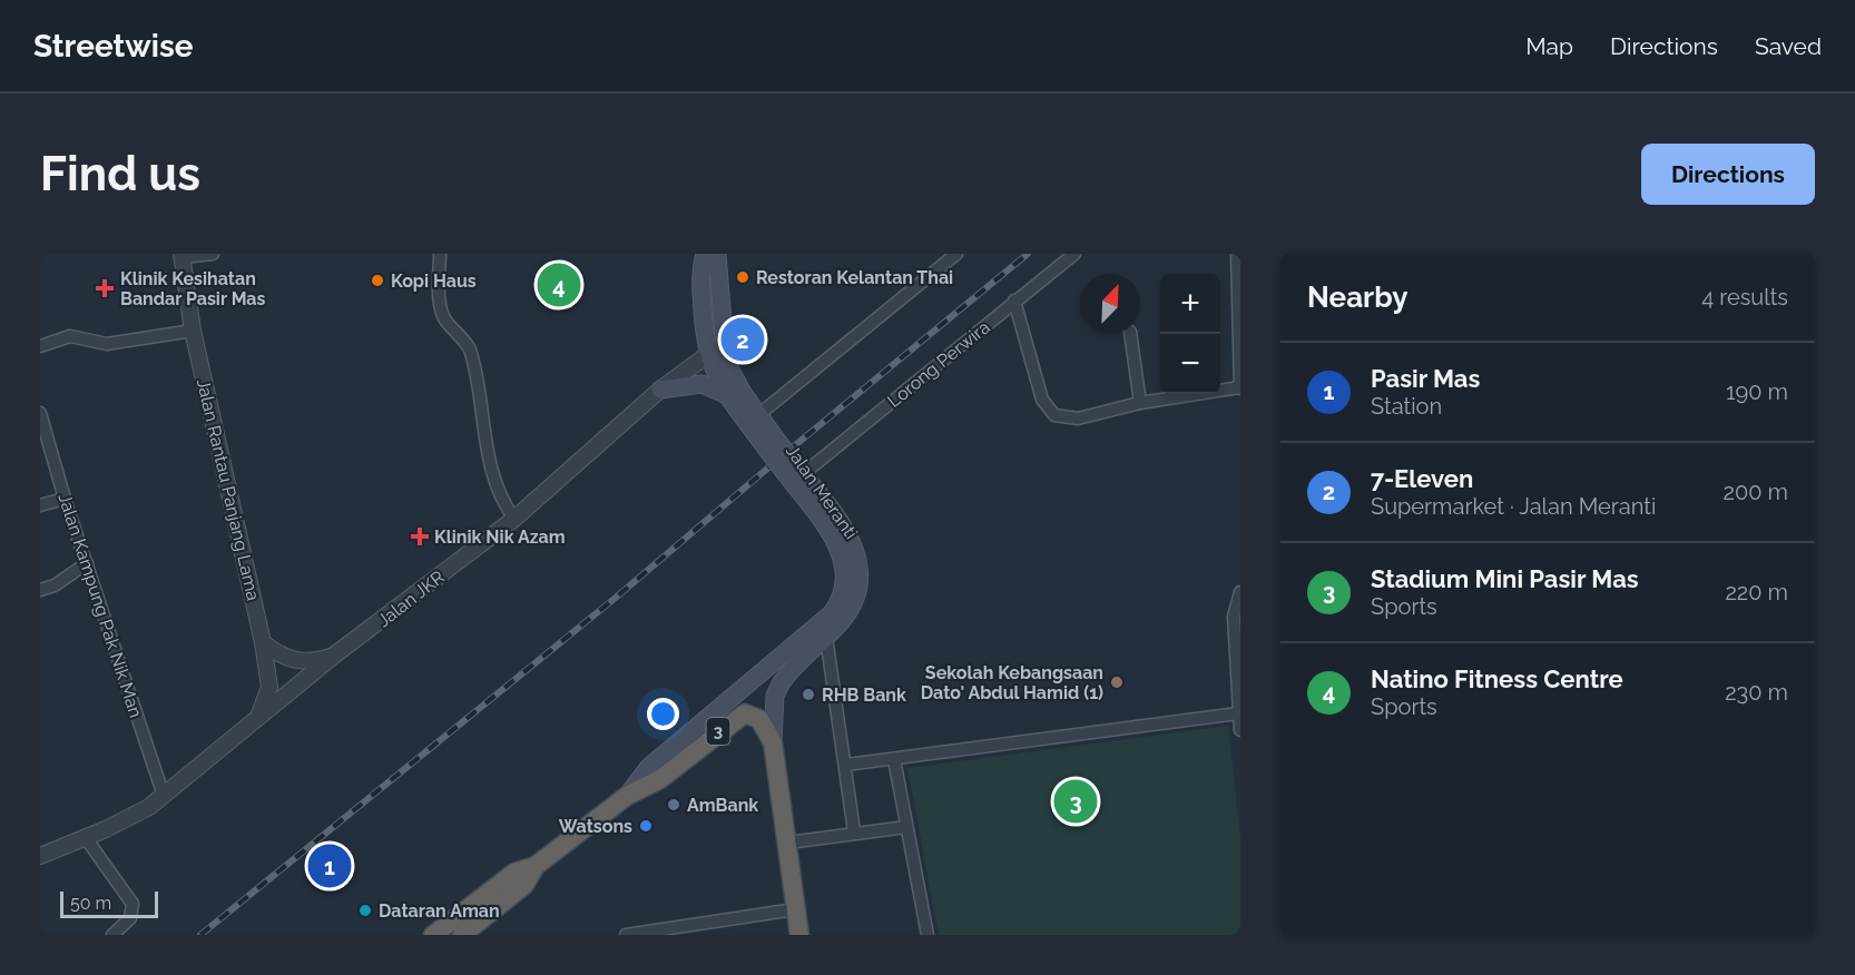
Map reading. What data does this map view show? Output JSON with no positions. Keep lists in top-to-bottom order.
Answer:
{
  "streets": {
    "highway": ["3"],
    "main road": ["Jalan Meranti"],
    "street": [
      "Lorong Perwira",
      "Jalan Rantau Panjang Lama",
      "Jalan JKR",
      "Jalan Kampung Pak Nik Man"
    ]
  },
  "crossings": [
    ["Lorong Perwira", "Jalan Meranti"],
    ["Jalan Rantau Panjang Lama", "Jalan JKR"],
    ["Jalan Meranti", "Jalan JKR"],
    ["Jalan Meranti", "3"],
    ["Jalan JKR", "Jalan Kampung Pak Nik Man"]
  ],
  "places": {
    "other": [
      "Restoran Kelantan Thai",
      "Kopi Haus",
      "Sekolah Kebangsaan Dato' Abdul Hamid (1)",
      "RHB Bank",
      "AmBank",
      "Watsons",
      "Dataran Aman"
    ],
    "health": ["Klinik Kesihatan Bandar Pasir Mas", "Klinik Nik Azam"]
  },
  "scale_bar": "50 m",
  "north": "top right",
  "page": {
    "header": "Streetwise",
    "nav": ["Map", "Directions", "Saved"],
    "buttons": "Directions",
    "title": "Find us",
    "heading": ["Nearby", "4 results"],
    "pins": [
      "4",
      "2",
      "3",
      "1"
    ],
    "map_buttons": ["+", "−"],
    "list": [
      {
        "mark": "1",
        "name": "Pasir Mas",
        "note": "Station",
        "value": "190 m"
      },
      {
        "mark": "2",
        "name": "7-Eleven",
        "note": "Supermarket · Jalan Meranti",
        "value": "200 m"
      },
      {
        "mark": "3",
        "name": "Stadium Mini Pasir Mas",
        "note": "Sports",
        "value": "220 m"
      },
      {
        "mark": "4",
        "name": "Natino Fitness Centre",
        "note": "Sports",
        "value": "230 m"
      }
    ],
    "scale": "50 m"
  }
}
